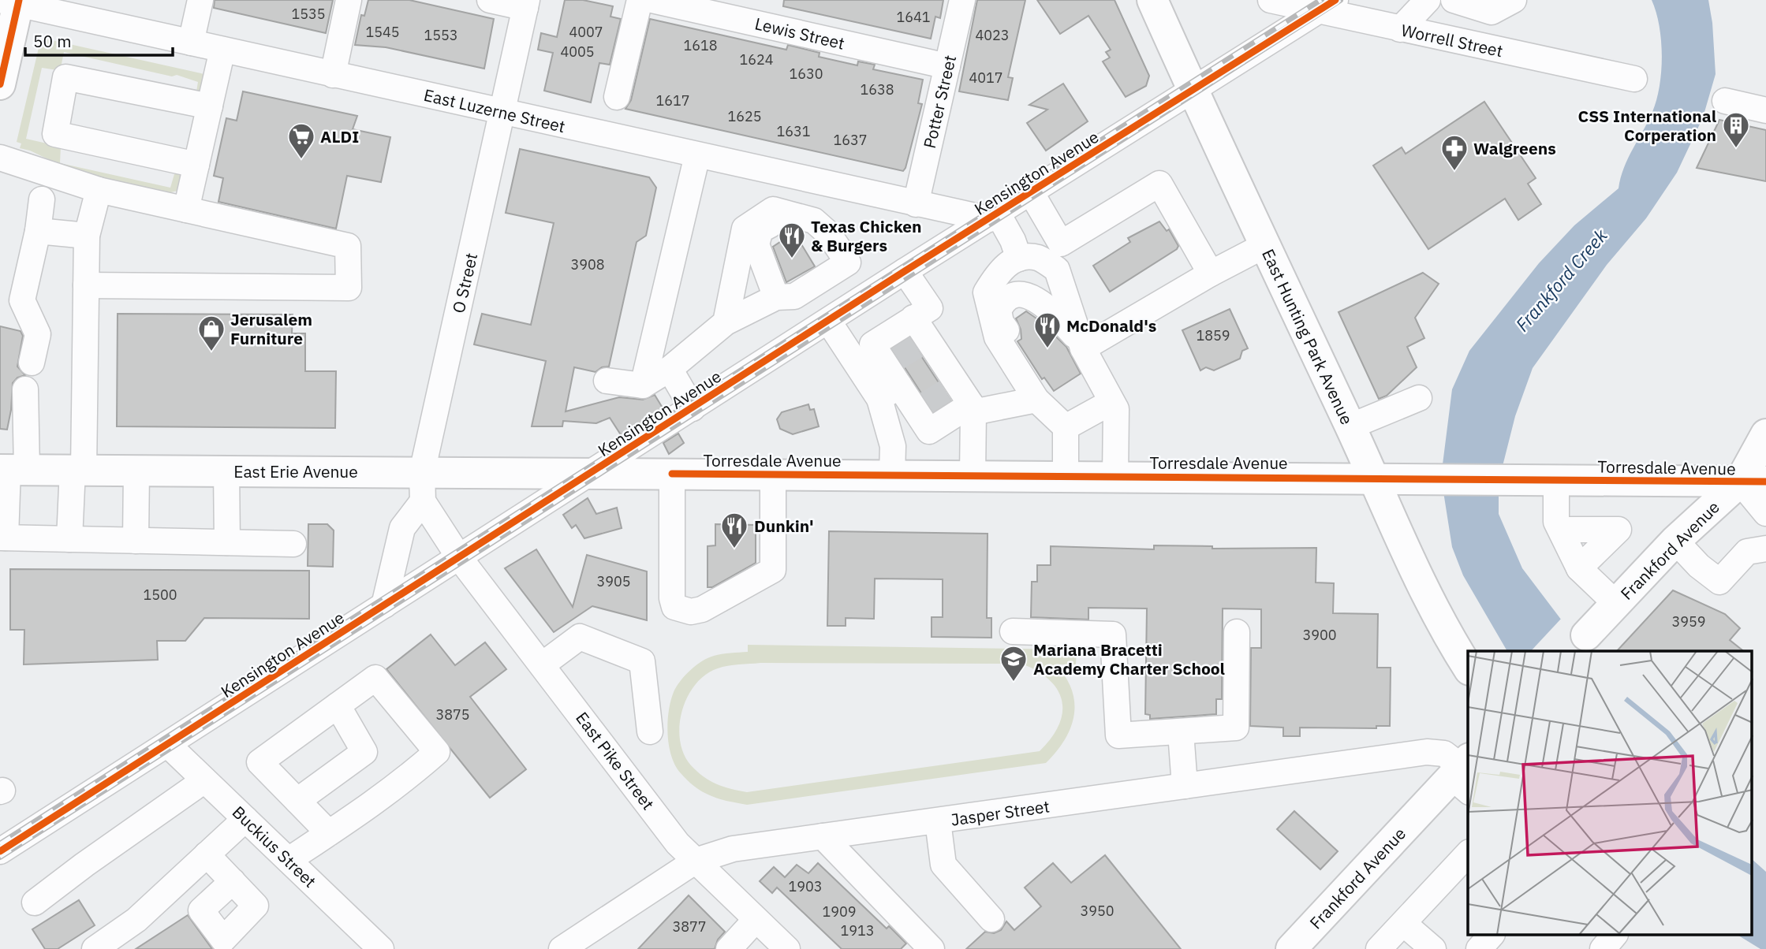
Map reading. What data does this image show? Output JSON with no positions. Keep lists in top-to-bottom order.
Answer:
{
  "streets": {
    "main road": [
      "East Hunting Park Avenue",
      "Torresdale Avenue",
      "East Erie Avenue",
      "Frankford Avenue"
    ],
    "street": [
      "Lewis Street",
      "Worrell Street",
      "Potter Street",
      "East Luzerne Street",
      "Kensington Avenue",
      "O Street",
      "East Pike Street",
      "Jasper Street",
      "Buckius Street"
    ]
  },
  "crossings": [
    ["Lewis Street", "Potter Street"],
    ["Worrell Street", "Kensington Avenue"],
    ["Potter Street", "East Luzerne Street"],
    ["East Luzerne Street", "Kensington Avenue"],
    ["East Luzerne Street", "O Street"],
    ["Kensington Avenue", "East Hunting Park Avenue"],
    ["Kensington Avenue", "Torresdale Avenue"],
    ["Kensington Avenue", "East Erie Avenue"],
    ["Kensington Avenue", "East Pike Street"],
    ["Kensington Avenue", "Buckius Street"],
    ["O Street", "East Erie Avenue"],
    ["East Hunting Park Avenue", "Torresdale Avenue"],
    ["Torresdale Avenue", "East Erie Avenue"],
    ["Torresdale Avenue", "Frankford Avenue"],
    ["Frankford Avenue", "Jasper Street"],
    ["East Pike Street", "Jasper Street"]
  ],
  "water": ["Frankford Creek"],
  "places": {
    "building": ["CSS International Corperation"],
    "supermarket": ["ALDI"],
    "pharmacy": ["Walgreens"],
    "restaurant": ["Texas Chicken & Burgers", "McDonald's", "Dunkin'"],
    "shop": ["Jerusalem Furniture"],
    "school or university": ["Mariana Bracetti Academy Charter School"]
  },
  "house_numbers": [
    "1535",
    "1641",
    "1545",
    "4007",
    "1553",
    "4023",
    "1618",
    "4005",
    "1624",
    "1630",
    "4017",
    "1638",
    "1617",
    "1625",
    "1631",
    "1637",
    "3908",
    "1859",
    "3905",
    "1500",
    "3959",
    "3900",
    "3875",
    "1903",
    "3950",
    "1909",
    "3877",
    "1913"
  ],
  "scale_bar": "50 m"
}
